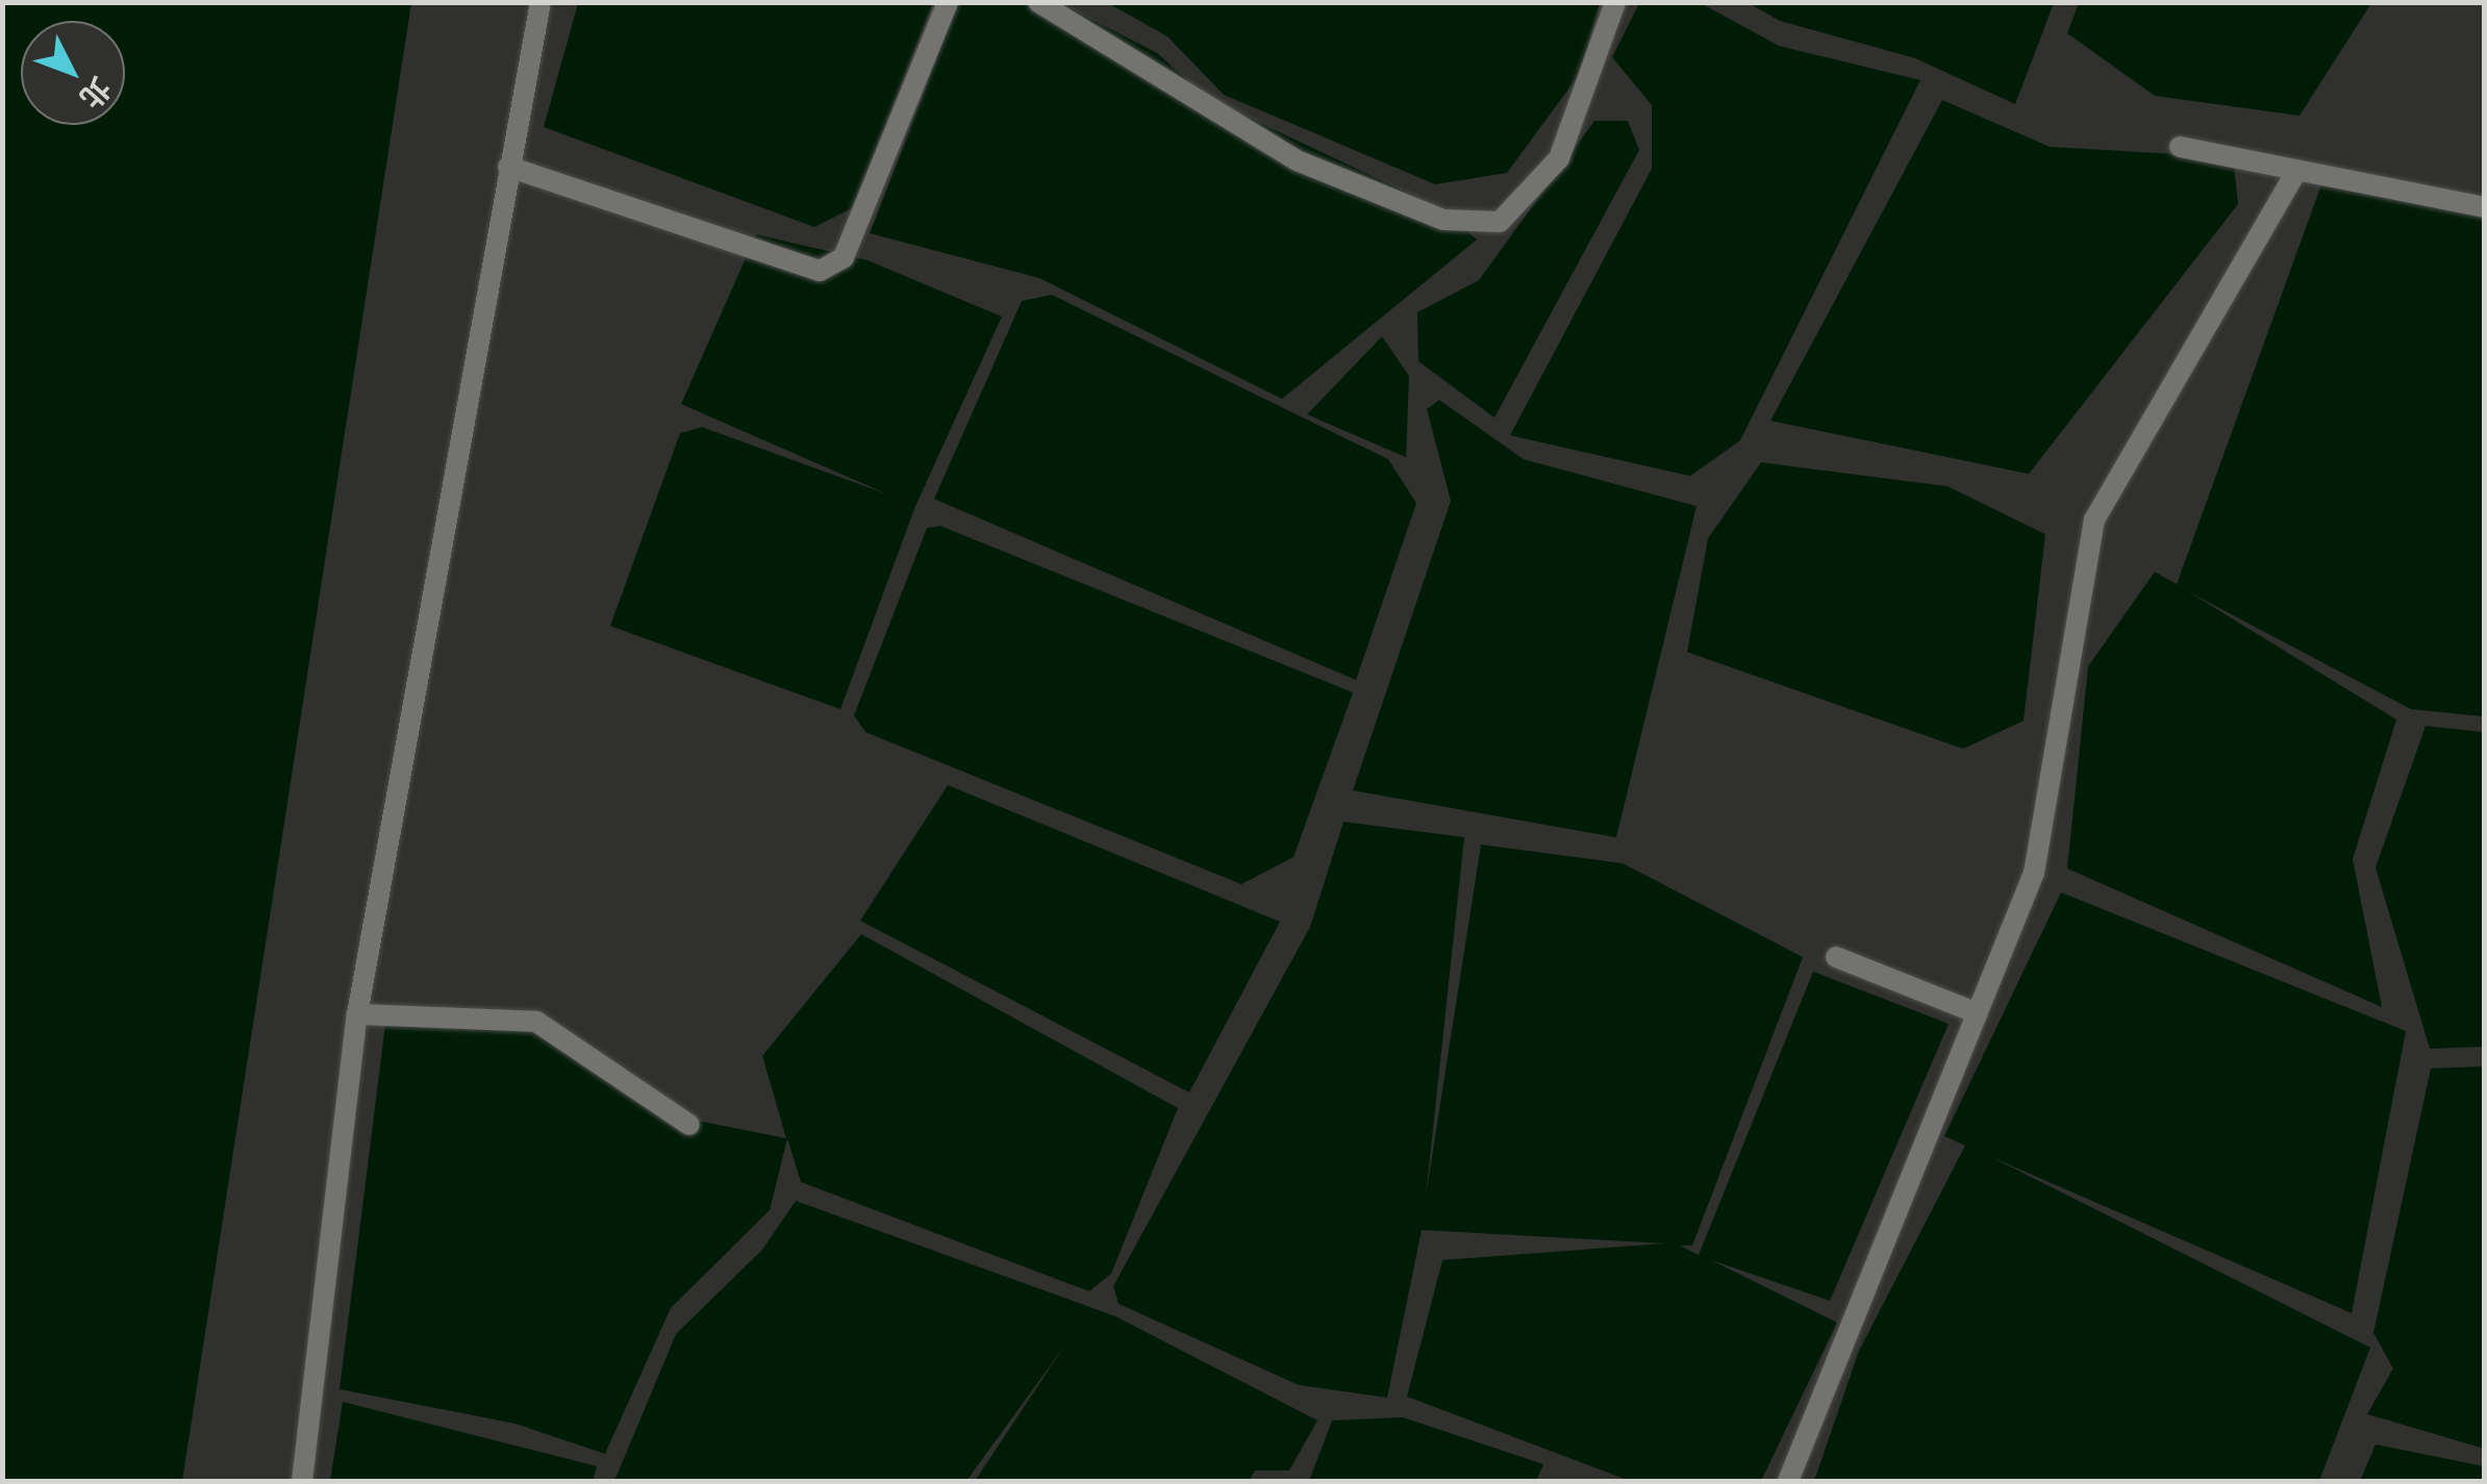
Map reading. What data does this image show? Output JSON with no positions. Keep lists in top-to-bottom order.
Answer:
{
  "north": "bottom right"
}
